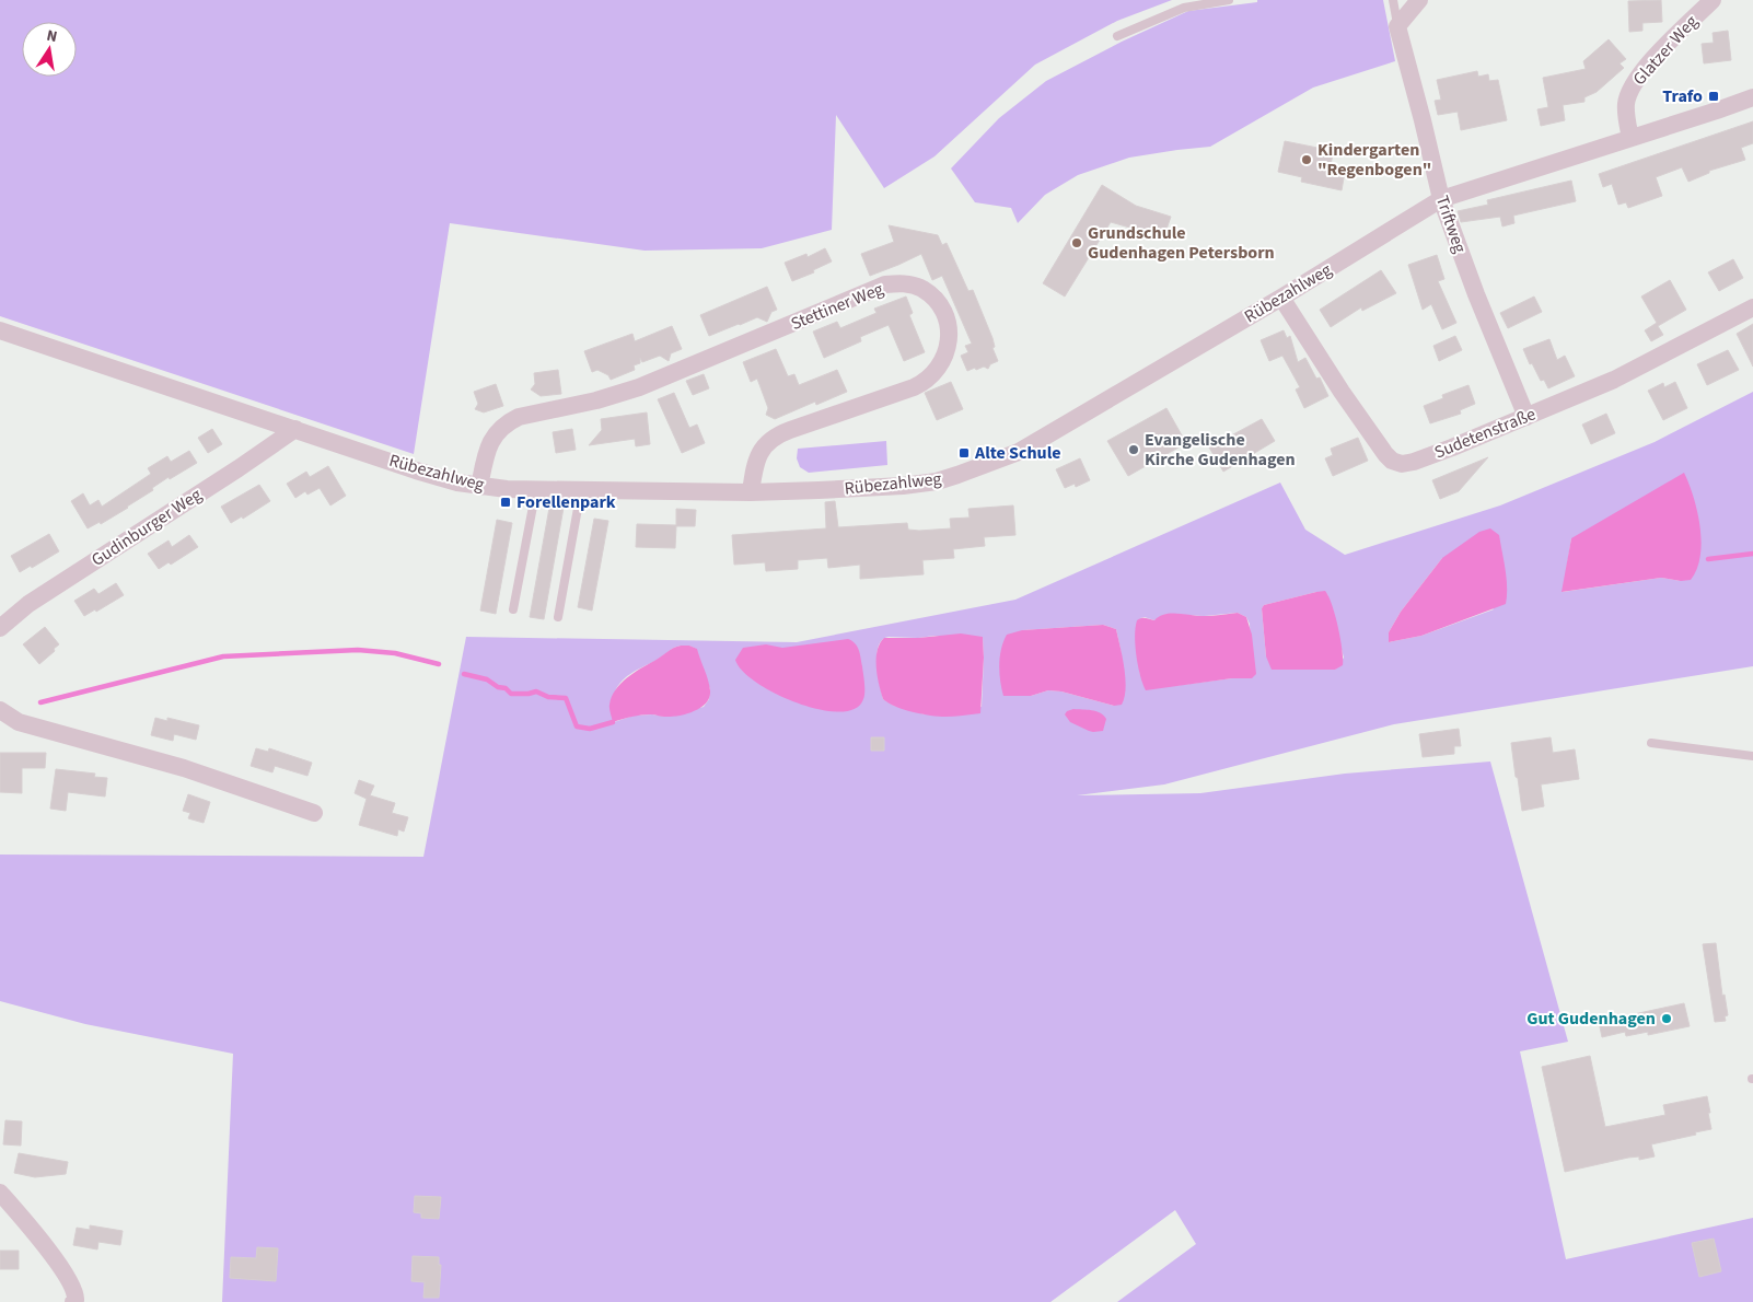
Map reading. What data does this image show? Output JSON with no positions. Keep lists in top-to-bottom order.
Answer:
{
  "streets": {
    "street": [
      "Glatzer Weg",
      "Triftweg",
      "Rübezahlweg",
      "Stettiner Weg",
      "Sudetenstraße",
      "Gudinburger Weg"
    ]
  },
  "crossings": [
    ["Glatzer Weg", "Rübezahlweg"],
    ["Triftweg", "Rübezahlweg"],
    ["Triftweg", "Sudetenstraße"],
    ["Rübezahlweg", "Stettiner Weg"],
    ["Rübezahlweg", "Sudetenstraße"],
    ["Rübezahlweg", "Gudinburger Weg"]
  ],
  "places": {
    "transit": ["Trafo", "Alte Schule", "Forellenpark"],
    "other": [
      "Kindergarten \"Regenbogen\"",
      "Grundschule Gudenhagen Petersborn",
      "Evangelische Kirche Gudenhagen",
      "Gut Gudenhagen"
    ]
  },
  "north": "top"
}
